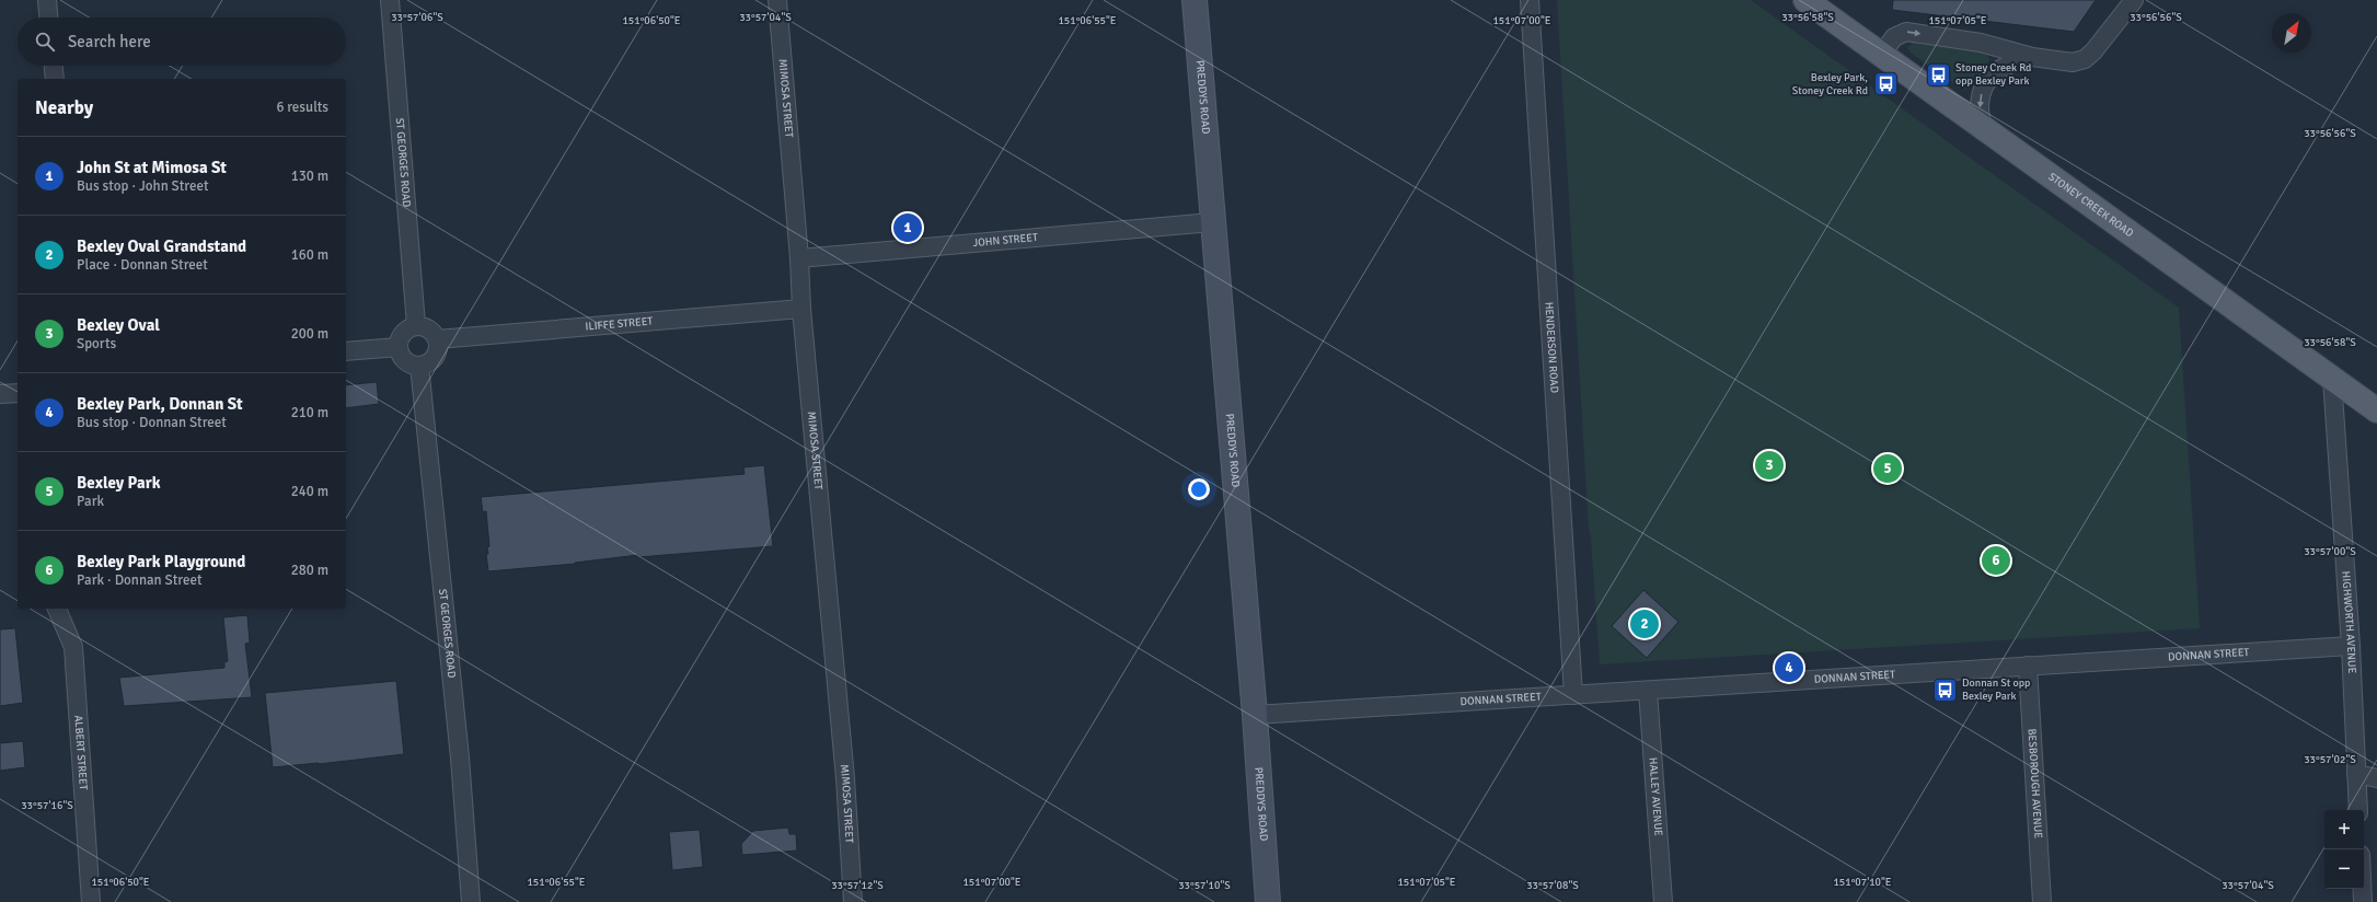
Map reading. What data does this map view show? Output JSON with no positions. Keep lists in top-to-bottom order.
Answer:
{
  "streets": {
    "main road": ["PREDDYS ROAD", "STONEY CREEK ROAD"],
    "street": [
      "MIMOSA STREET",
      "ST GEORGES ROAD",
      "JOHN STREET",
      "ILIFFE STREET",
      "HENDERSON ROAD",
      "HIGHWORTH AVENUE",
      "DONNAN STREET",
      "ALBERT STREET",
      "BESBOROUGH AVENUE",
      "HALLEY AVENUE"
    ]
  },
  "crossings": [
    ["MIMOSA STREET", "JOHN STREET"],
    ["MIMOSA STREET", "ILIFFE STREET"],
    ["PREDDYS ROAD", "JOHN STREET"],
    ["PREDDYS ROAD", "DONNAN STREET"],
    ["ST GEORGES ROAD", "ILIFFE STREET"],
    ["STONEY CREEK ROAD", "HIGHWORTH AVENUE"],
    ["HENDERSON ROAD", "DONNAN STREET"],
    ["HIGHWORTH AVENUE", "DONNAN STREET"],
    ["DONNAN STREET", "BESBOROUGH AVENUE"],
    ["DONNAN STREET", "HALLEY AVENUE"]
  ],
  "places": {
    "bus stop": ["Stoney Creek Rd opp Bexley Park", "Bexley Park, Stoney Creek Rd", "Donnan St opp Bexley Park"]
  },
  "north": "top right",
  "page": {
    "search": "Search here",
    "heading": ["Nearby", "6 results"],
    "list": [
      {
        "mark": "1",
        "name": "John St at Mimosa St",
        "note": "Bus stop · John Street",
        "value": "130 m"
      },
      {
        "mark": "2",
        "name": "Bexley Oval Grandstand",
        "note": "Place · Donnan Street",
        "value": "160 m"
      },
      {
        "mark": "3",
        "name": "Bexley Oval",
        "note": "Sports",
        "value": "200 m"
      },
      {
        "mark": "4",
        "name": "Bexley Park, Donnan St",
        "note": "Bus stop · Donnan Street",
        "value": "210 m"
      },
      {
        "mark": "5",
        "name": "Bexley Park",
        "note": "Park",
        "value": "240 m"
      },
      {
        "mark": "6",
        "name": "Bexley Park Playground",
        "note": "Park · Donnan Street",
        "value": "280 m"
      }
    ],
    "pins": [
      "1",
      "3",
      "5",
      "6",
      "2",
      "4"
    ],
    "map_buttons": ["+", "−"]
  },
  "coordinates": [
    "33°57'06\"S",
    "33°57'04\"S",
    "33°56'58\"S",
    "33°56'56\"S",
    "151°06'50\"E",
    "151°06'55\"E",
    "151°07'00\"E",
    "151°07'05\"E",
    "33°57'00\"S",
    "33°57'02\"S",
    "33°57'16\"S",
    "151°07'10\"E",
    "33°57'12\"S",
    "33°57'10\"S",
    "33°57'08\"S"
  ]
}
